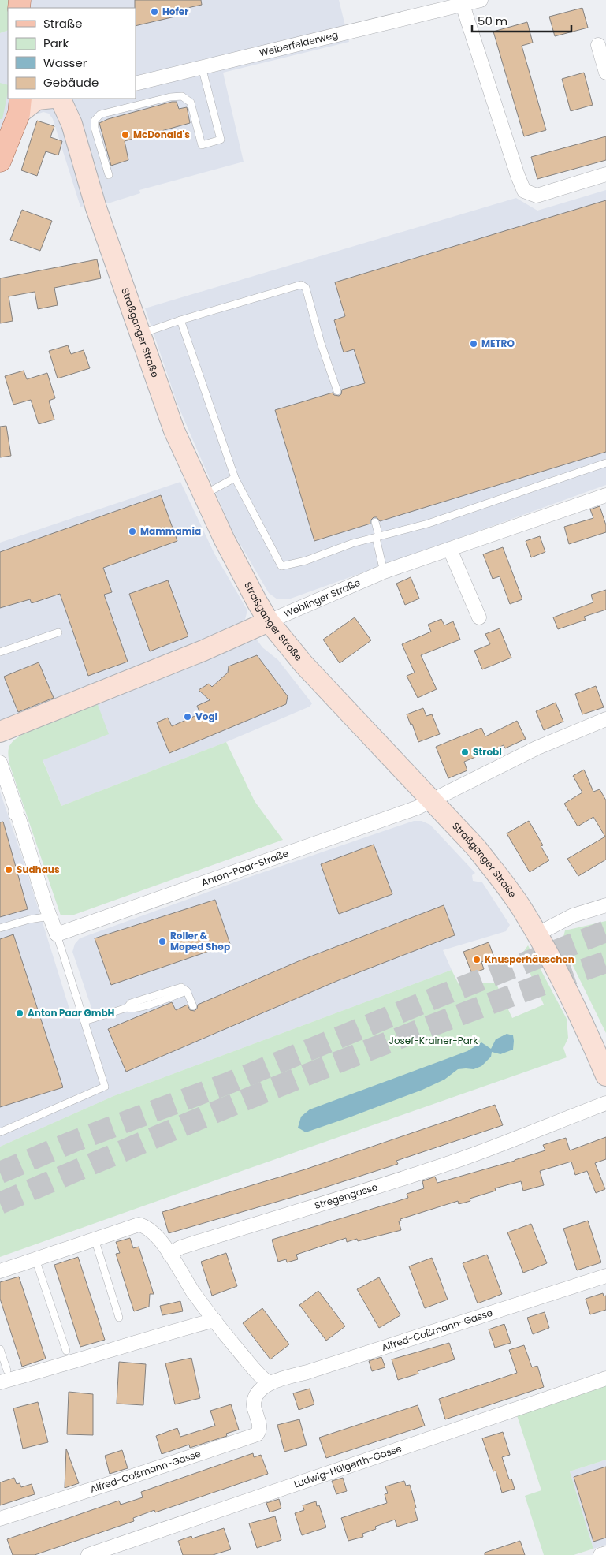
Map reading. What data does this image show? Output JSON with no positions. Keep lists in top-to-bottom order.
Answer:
{
  "streets": {
    "street": [
      "Weiberfelderweg",
      "Straßganger Straße",
      "Weblinger Straße",
      "Anton-Paar-Straße",
      "Stregengasse",
      "Alfred-Coßmann-Gasse",
      "Ludwig-Hülgerth-Gasse"
    ]
  },
  "crossings": [
    ["Straßganger Straße", "Weblinger Straße"],
    ["Straßganger Straße", "Anton-Paar-Straße"]
  ],
  "parks": ["Josef-Krainer-Park"],
  "places": [
    "Hofer",
    "McDonald's",
    "METRO",
    "Mammamia",
    "Vogl",
    "Strobl",
    "Sudhaus",
    "Roller & Moped Shop",
    "Knusperhäuschen",
    "Anton Paar GmbH"
  ],
  "legend": [
    "Straße",
    "Park",
    "Wasser",
    "Gebäude"
  ],
  "scale_bar": "50 m"
}
